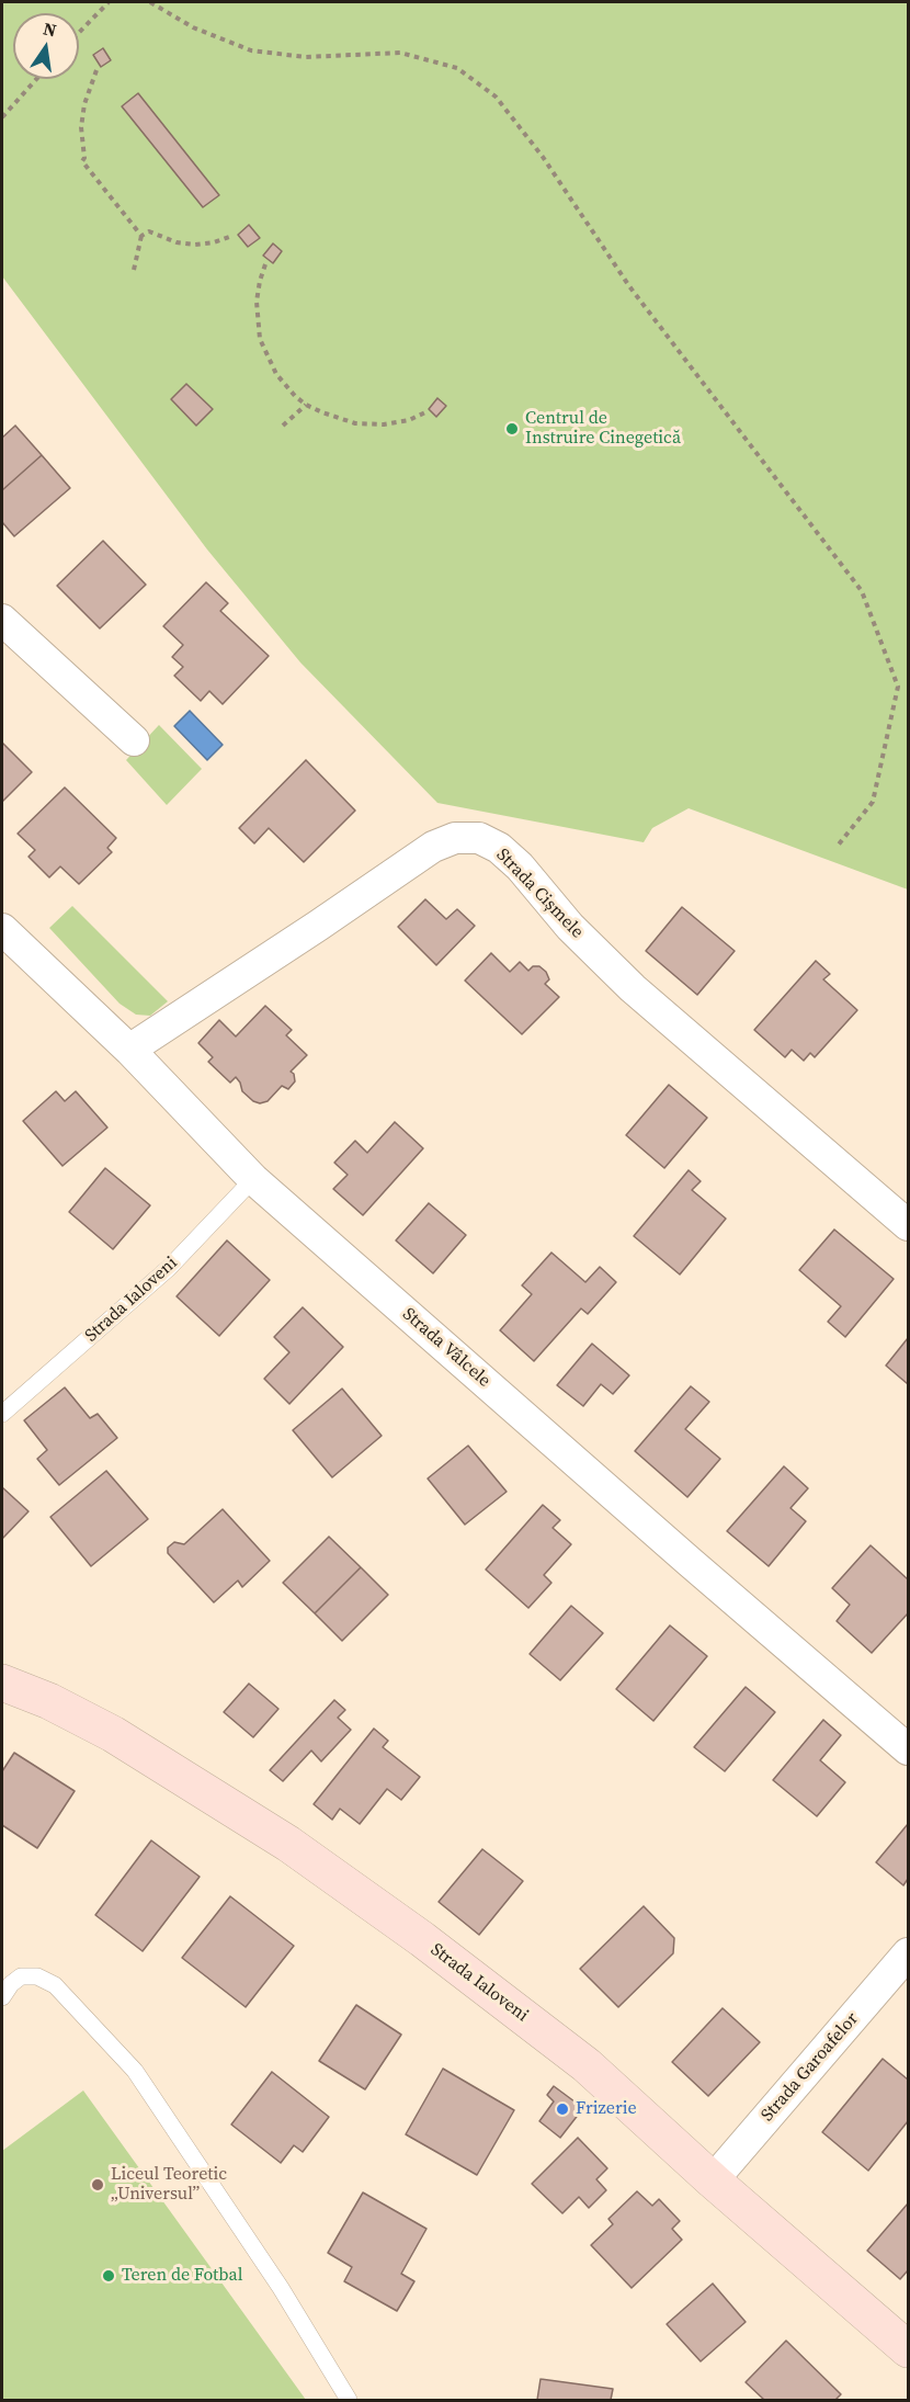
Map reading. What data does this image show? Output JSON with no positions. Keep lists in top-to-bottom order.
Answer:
{
  "streets": {
    "street": [
      "Strada Cișmele",
      "Strada Ialoveni",
      "Strada Vâlcele",
      "Strada Garoafelor"
    ]
  },
  "crossings": [
    ["Strada Cișmele", "Strada Vâlcele"],
    ["Strada Ialoveni", "Strada Vâlcele"],
    ["Strada Ialoveni", "Strada Garoafelor"]
  ],
  "places": [
    "Centrul de Instruire Cinegetică",
    "Frizerie",
    "Liceul Teoretic „Universul”",
    "Teren de Fotbal"
  ],
  "north": "top"
}
